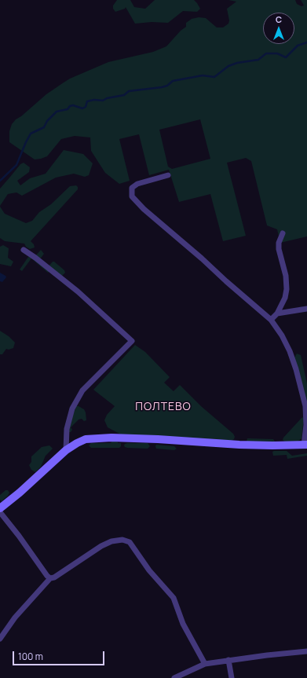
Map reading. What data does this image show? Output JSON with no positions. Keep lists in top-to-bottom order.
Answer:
{
  "districts": ["ПОЛТЕВО"],
  "scale_bar": "100 m",
  "north": "top"
}
